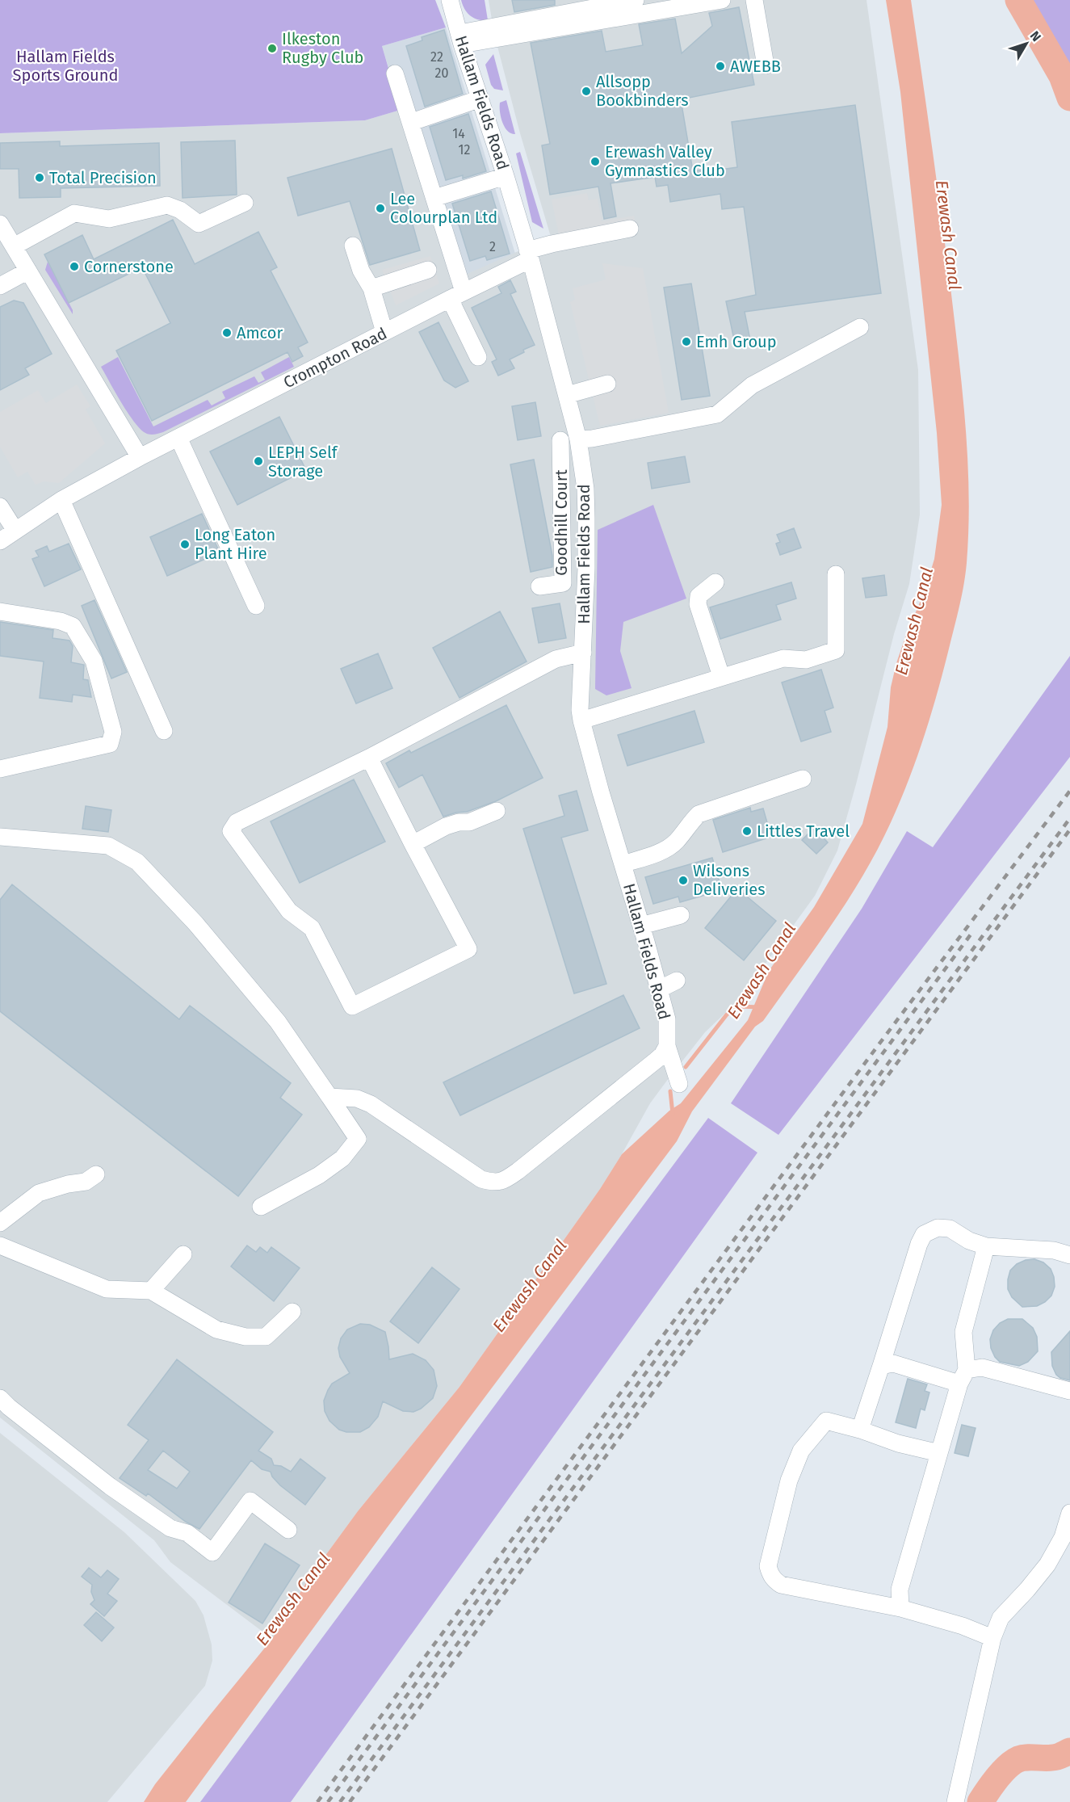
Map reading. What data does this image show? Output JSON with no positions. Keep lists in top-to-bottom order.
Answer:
{
  "streets": {
    "street": ["Hallam Fields Road", "Crompton Road", "Goodhill Court"]
  },
  "crossings": [
    ["Hallam Fields Road", "Crompton Road"]
  ],
  "water": ["Erewash Canal"],
  "parks": ["Hallam Fields Sports Ground"],
  "places": [
    "Ilkeston Rugby Club",
    "AWEBB",
    "Allsopp Bookbinders",
    "Erewash Valley Gymnastics Club",
    "Total Precision",
    "Lee Colourplan Ltd",
    "Cornerstone",
    "Amcor",
    "Emh Group",
    "LEPH Self Storage",
    "Long Eaton Plant Hire",
    "Littles Travel",
    "Wilsons Deliveries"
  ],
  "house_numbers": [
    "22",
    "20",
    "14",
    "12",
    "2"
  ],
  "north": "top right"
}
